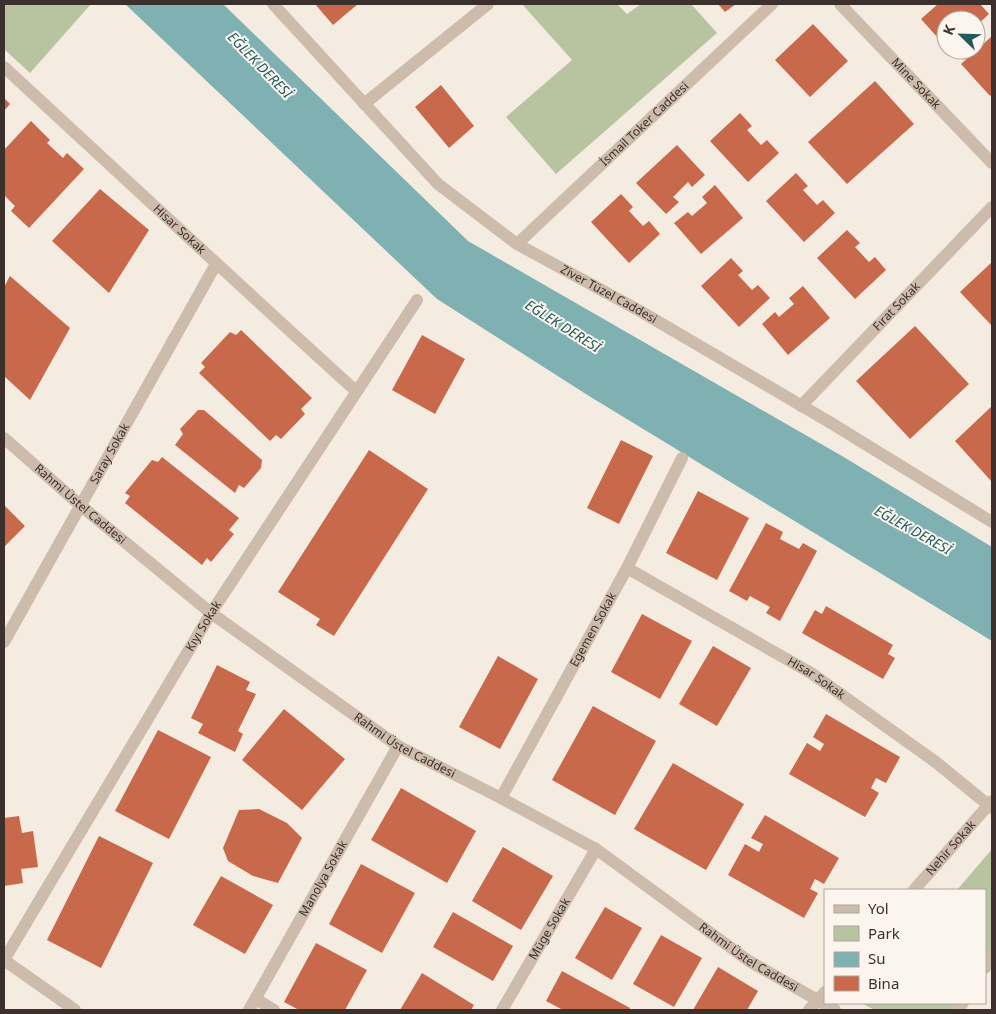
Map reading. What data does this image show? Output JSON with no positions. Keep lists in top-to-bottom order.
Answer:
{
  "streets": {
    "street": [
      "Mine Sokak",
      "İsmail Toker Caddesi",
      "Hisar Sokak",
      "Ziver Tüzel Caddesi",
      "Fırat Sokak",
      "Saray Sokak",
      "Rahmi Üstel Caddesi",
      "Kıyı Sokak",
      "Egemen Sokak",
      "Nehir Sokak",
      "Manolya Sokak",
      "Müge Sokak"
    ]
  },
  "crossings": [
    ["İsmail Toker Caddesi", "Ziver Tüzel Caddesi"],
    ["Hisar Sokak", "Saray Sokak"],
    ["Hisar Sokak", "Kıyı Sokak"],
    ["Hisar Sokak", "Egemen Sokak"],
    ["Hisar Sokak", "Nehir Sokak"],
    ["Ziver Tüzel Caddesi", "Fırat Sokak"],
    ["Saray Sokak", "Rahmi Üstel Caddesi"],
    ["Rahmi Üstel Caddesi", "Kıyı Sokak"],
    ["Rahmi Üstel Caddesi", "Egemen Sokak"],
    ["Rahmi Üstel Caddesi", "Manolya Sokak"],
    ["Rahmi Üstel Caddesi", "Müge Sokak"]
  ],
  "water": ["EĞLEK DERESİ"],
  "legend": [
    "Yol",
    "Park",
    "Su",
    "Bina"
  ],
  "north": "top left"
}
